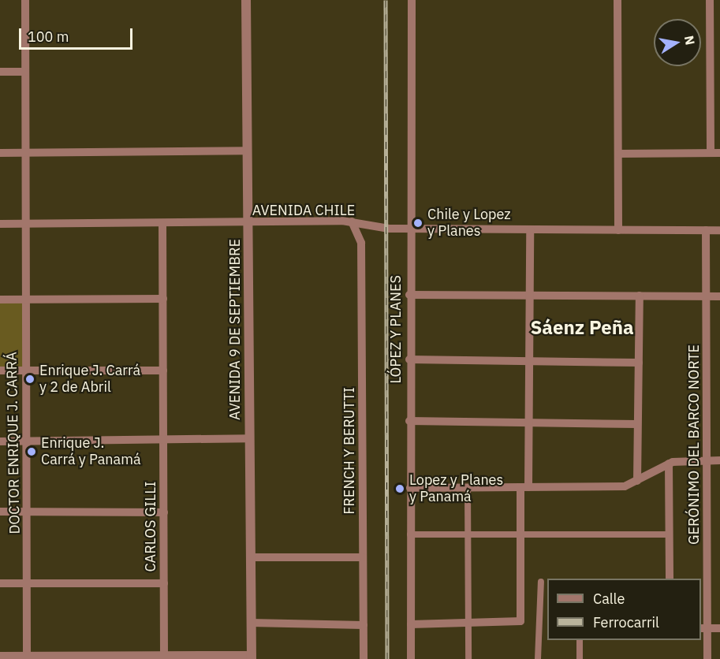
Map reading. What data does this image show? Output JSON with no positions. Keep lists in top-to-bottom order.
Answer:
{
  "streets": {
    "street": [
      "AVENIDA CHILE",
      "AVENIDA 9 DE SEPTIEMBRE",
      "LÓPEZ Y PLANES",
      "DOCTOR ENRIQUE J. CARRÁ",
      "GERÓNIMO DEL BARCO NORTE",
      "FRENCH Y BERUTTI",
      "CARLOS GILLI"
    ]
  },
  "crossings": [
    ["AVENIDA CHILE", "AVENIDA 9 DE SEPTIEMBRE"],
    ["AVENIDA CHILE", "LÓPEZ Y PLANES"],
    ["AVENIDA CHILE", "DOCTOR ENRIQUE J. CARRÁ"],
    ["AVENIDA CHILE", "GERÓNIMO DEL BARCO NORTE"],
    ["AVENIDA CHILE", "FRENCH Y BERUTTI"],
    ["AVENIDA CHILE", "CARLOS GILLI"]
  ],
  "districts": ["Sáenz Peña"],
  "places": [
    "Chile y Lopez y Planes",
    "Enrique J. Carrá y 2 de Abril",
    "Enrique J. Carrá y Panamá",
    "Lopez y Planes y Panamá"
  ],
  "legend": ["Calle", "Ferrocarril"],
  "scale_bar": "100 m",
  "north": "right"
}
